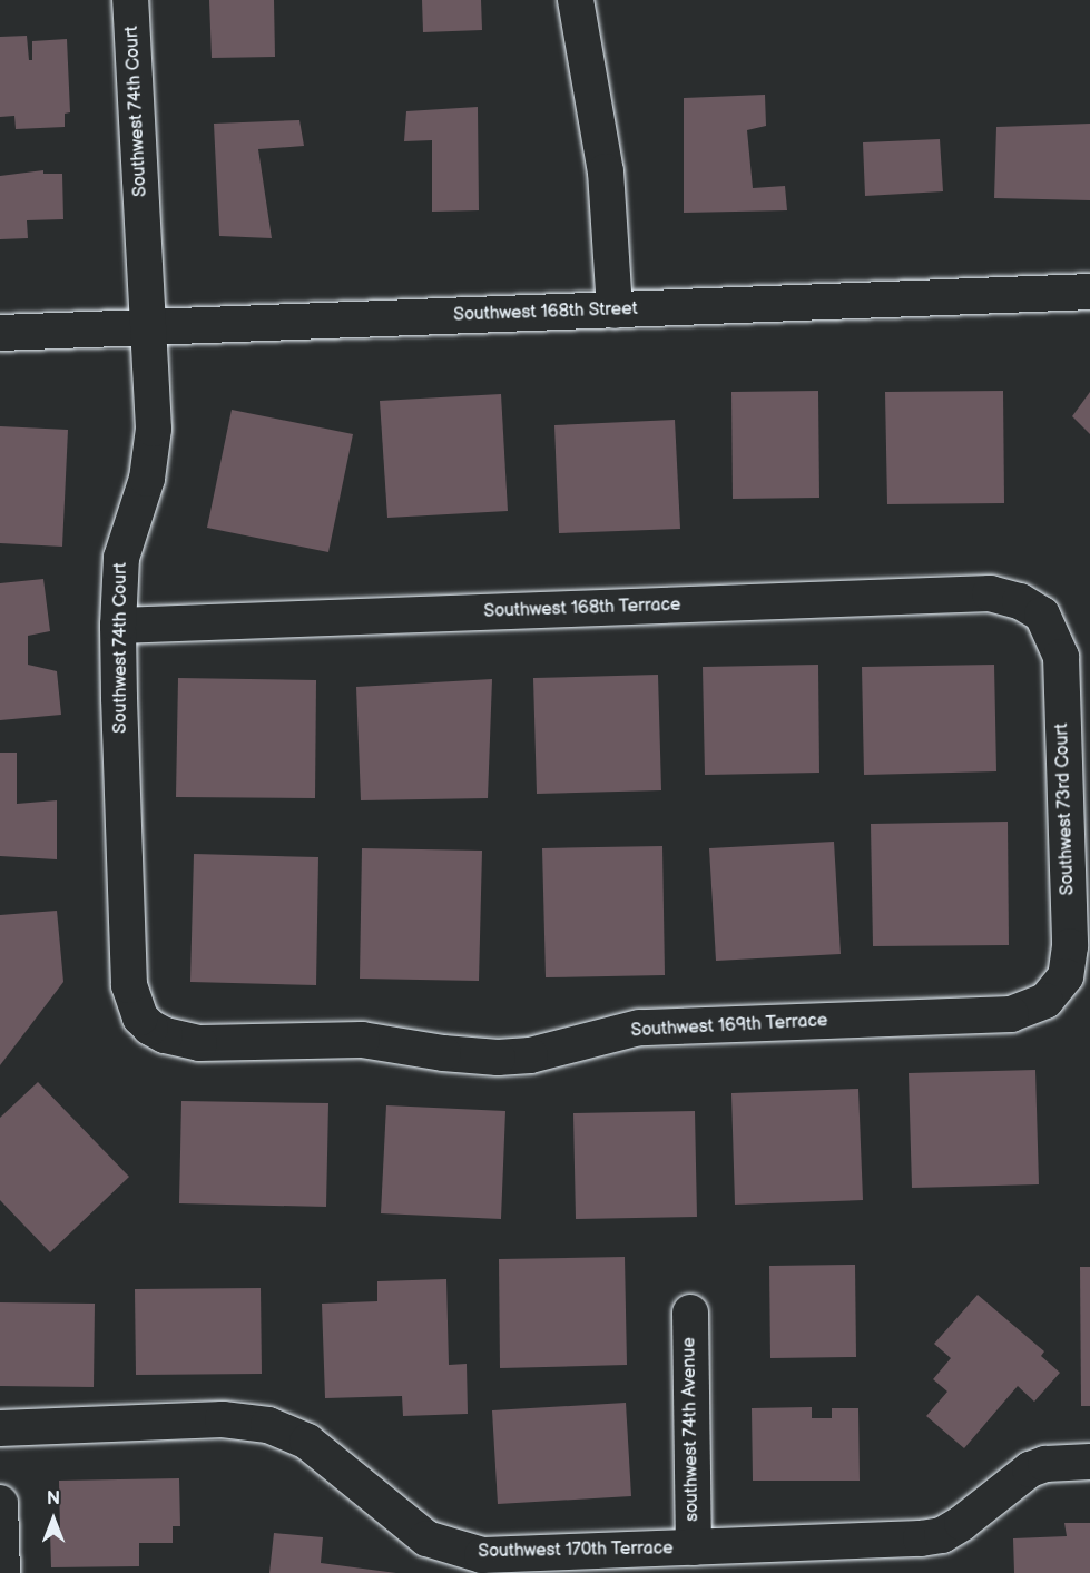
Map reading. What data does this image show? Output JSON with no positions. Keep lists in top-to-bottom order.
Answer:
{
  "streets": {
    "street": [
      "Southwest 74th Court",
      "Southwest 168th Street",
      "Southwest 168th Terrace",
      "Southwest 73rd Court",
      "Southwest 169th Terrace",
      "southwest 74th Avenue",
      "Southwest 170th Terrace"
    ]
  },
  "crossings": [
    ["Southwest 74th Court", "Southwest 168th Street"],
    ["Southwest 74th Court", "Southwest 168th Terrace"],
    ["Southwest 74th Court", "Southwest 169th Terrace"],
    ["Southwest 168th Terrace", "Southwest 73rd Court"],
    ["Southwest 73rd Court", "Southwest 169th Terrace"],
    ["southwest 74th Avenue", "Southwest 170th Terrace"]
  ],
  "north": "top"
}
